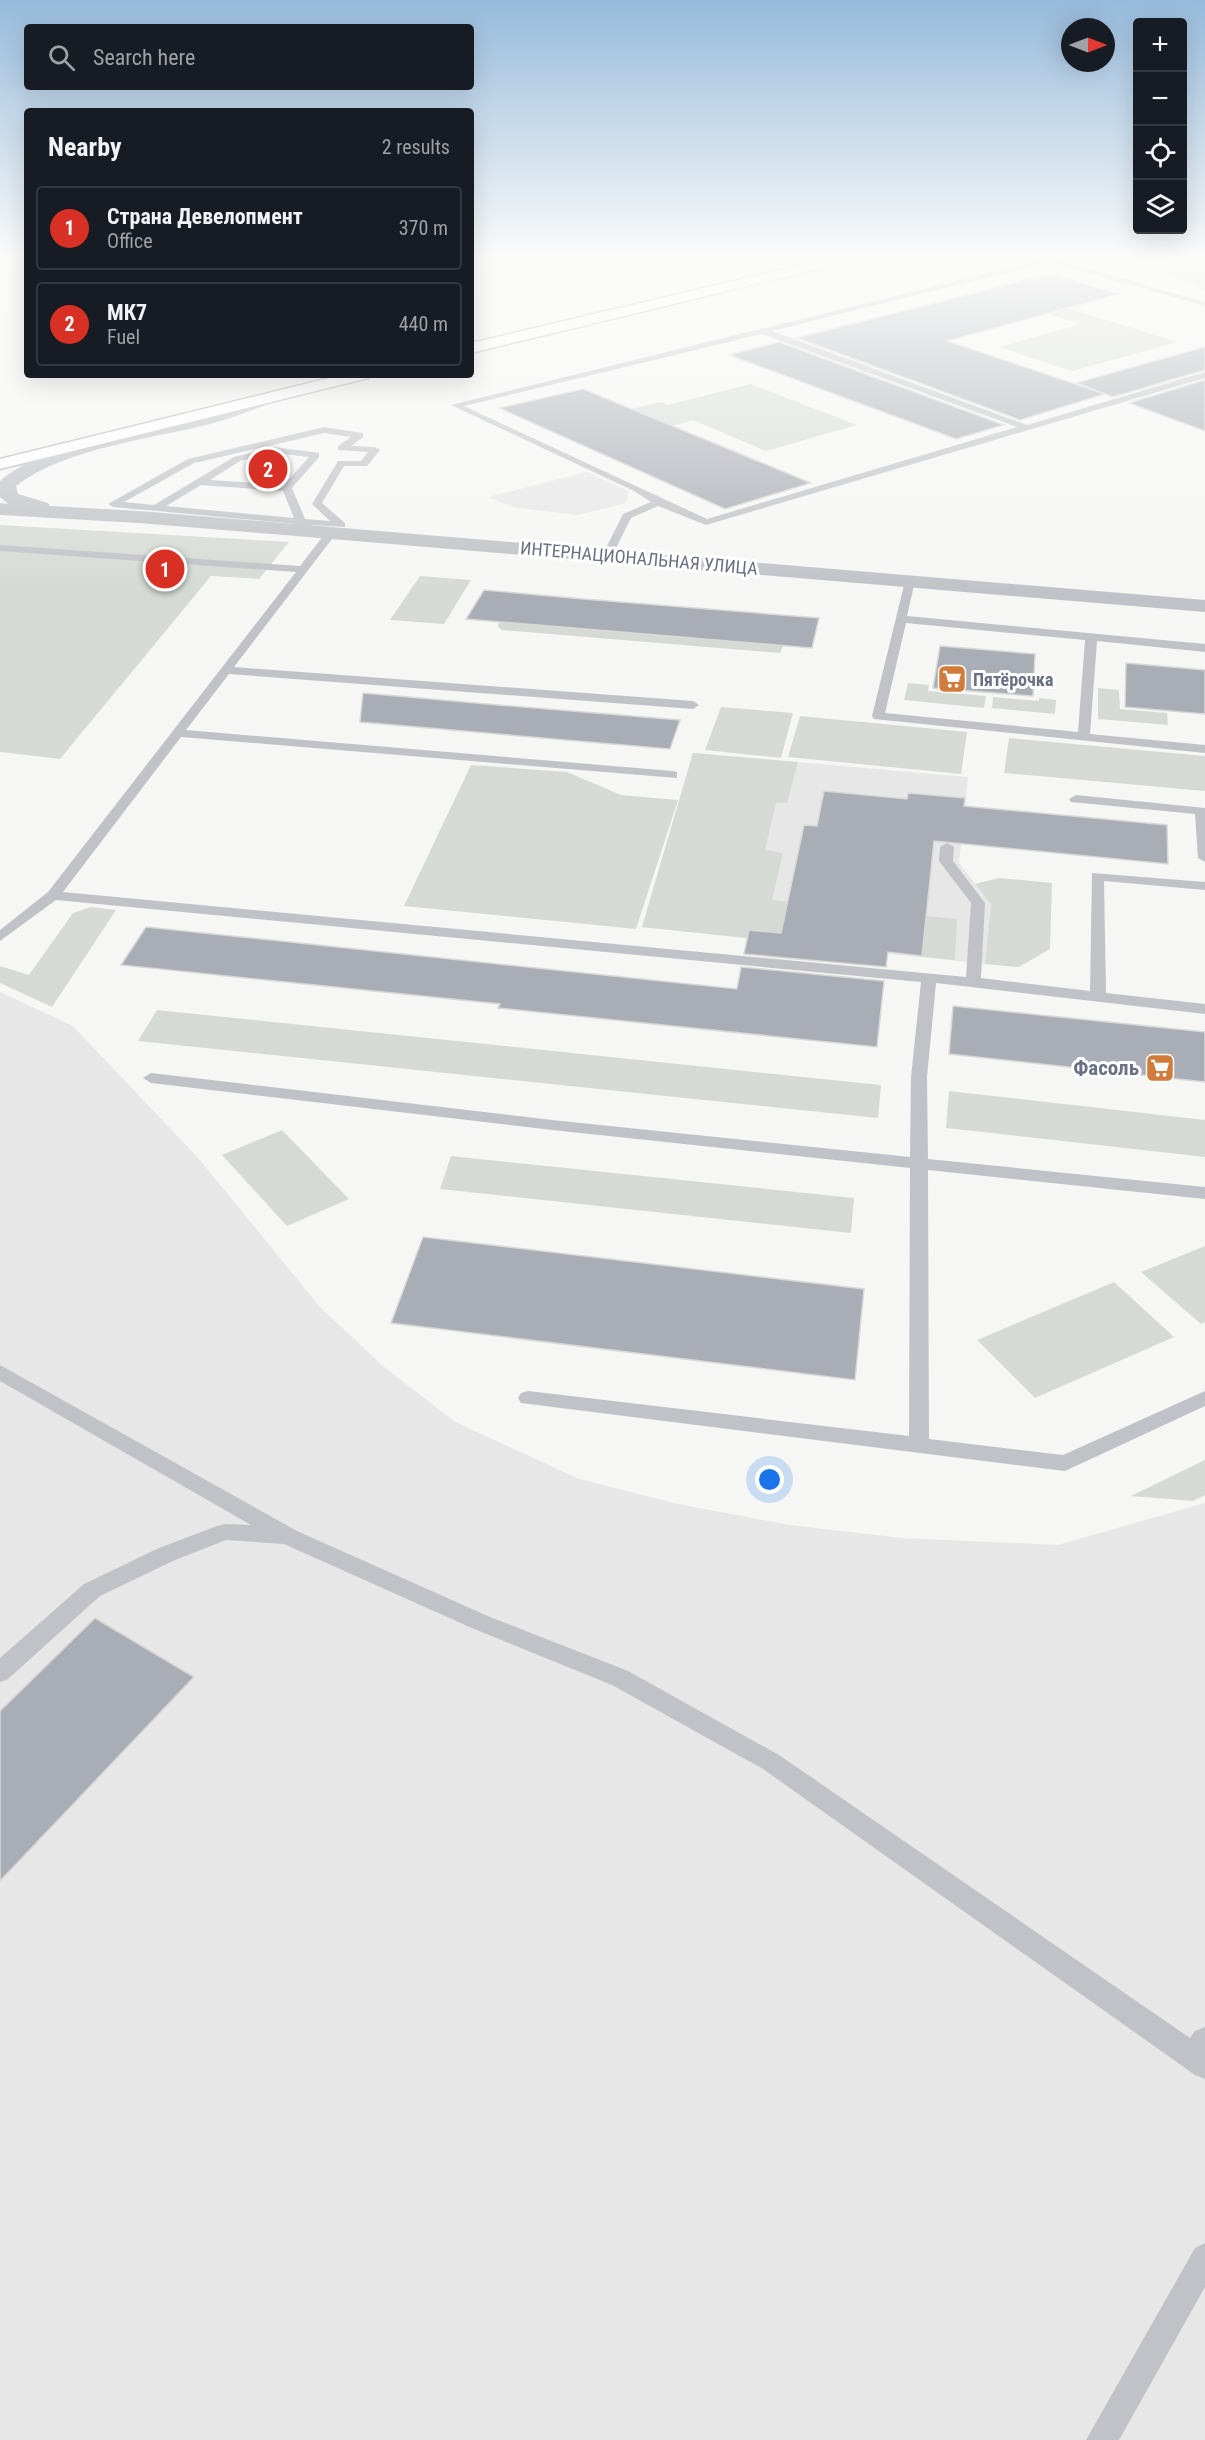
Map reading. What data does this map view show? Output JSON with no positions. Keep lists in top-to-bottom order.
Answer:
{
  "streets": {
    "street": ["ИНТЕРНАЦИОНАЛЬНАЯ УЛИЦА"]
  },
  "places": {
    "supermarket": ["Пятёрочка", "Фасоль"]
  },
  "north": "right",
  "page": {
    "map_buttons": ["+", "−"],
    "search": "Search here",
    "heading": ["Nearby", "2 results"],
    "list": [
      {
        "mark": "1",
        "name": "Страна Девелопмент",
        "note": "Office",
        "value": "370 m"
      },
      {
        "mark": "2",
        "name": "МК7",
        "note": "Fuel",
        "value": "440 m"
      }
    ],
    "pins": ["2", "1"]
  }
}
